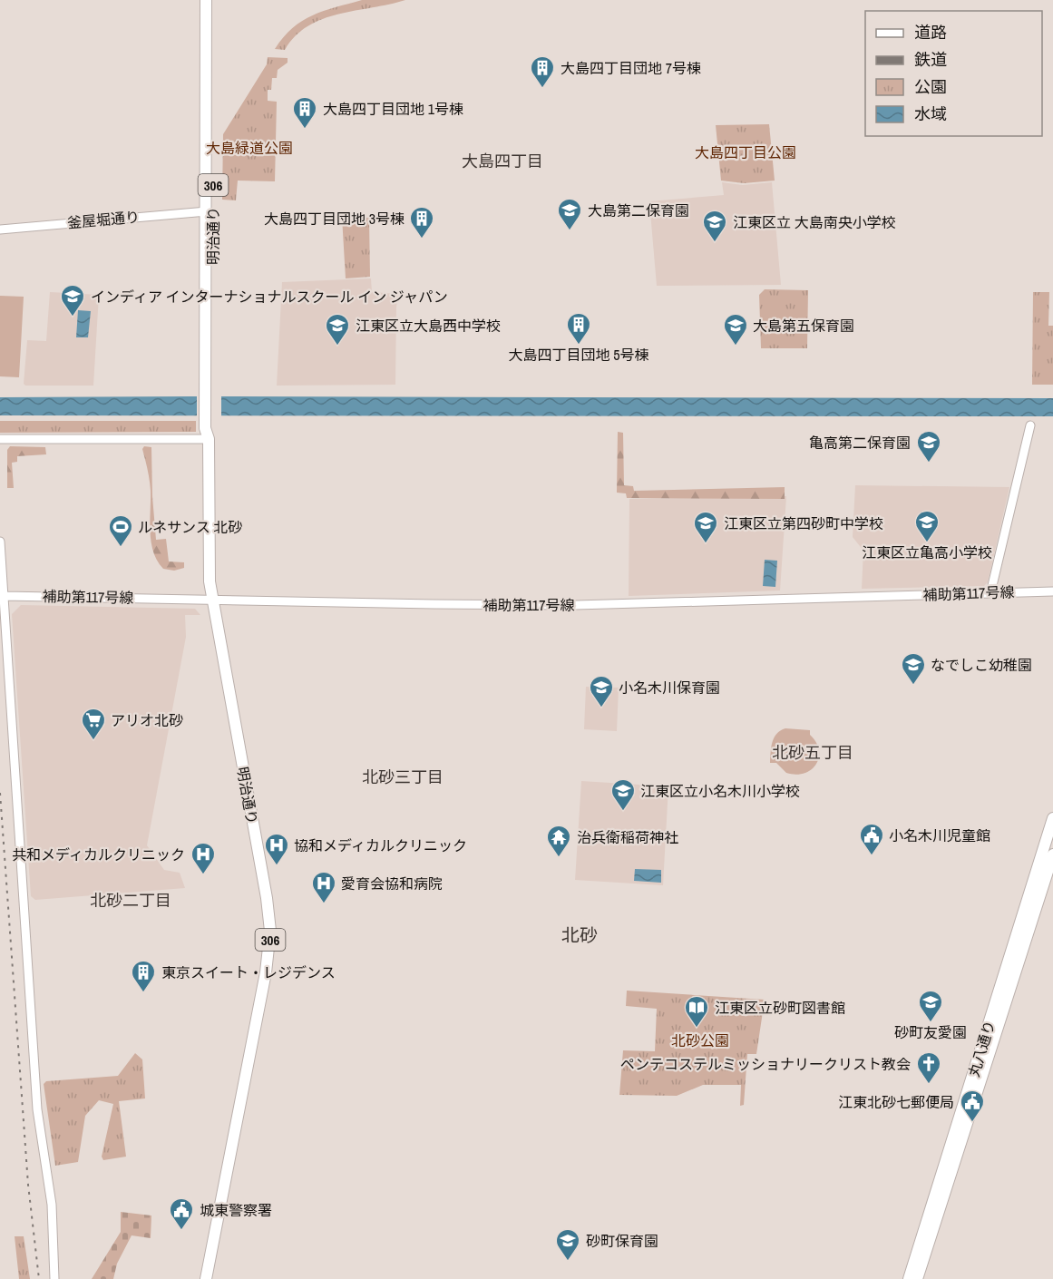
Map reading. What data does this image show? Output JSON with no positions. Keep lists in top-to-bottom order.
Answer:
{
  "streets": {
    "main road": ["306", "明治通り", "丸八通り"],
    "street": ["釜屋堀通り", "補助第117号線"]
  },
  "crossings": [
    ["釜屋堀通り", "明治通り"],
    ["明治通り", "補助第117号線"]
  ],
  "districts": [
    "大島四丁目",
    "北砂五丁目",
    "北砂三丁目",
    "北砂二丁目",
    "北砂"
  ],
  "parks": ["大島緑道公園", "大島四丁目公園", "北砂公園"],
  "places": {
    "building": [
      "大島四丁目団地 7号棟",
      "大島四丁目団地 1号棟",
      "大島四丁目団地 3号棟",
      "大島四丁目団地 5号棟",
      "東京スイート・レジデンス"
    ],
    "school or university": [
      "大島第二保育園",
      "江東区立 大島南央小学校",
      "インディア インターナショナルスクール イン ジャパン",
      "江東区立大島西中学校",
      "大島第五保育園",
      "亀高第二保育園",
      "江東区立亀高小学校",
      "江東区立第四砂町中学校",
      "なでしこ幼稚園",
      "小名木川保育園",
      "江東区立小名木川小学校",
      "砂町友愛園",
      "砂町保育園"
    ],
    "sports": ["ルネサンス 北砂"],
    "supermarket": ["アリオ北砂"],
    "public building": ["小名木川児童館", "江東北砂七郵便局", "城東警察署"],
    "temple": ["治兵衛稲荷神社"],
    "hospital": ["協和メディカルクリニック", "共和メディカルクリニック", "愛育会協和病院"],
    "library": ["江東区立砂町図書館"],
    "church": ["ペンテコステルミッショナリークリスト教会"]
  },
  "legend": [
    "道路",
    "鉄道",
    "公園",
    "水域"
  ]
}
